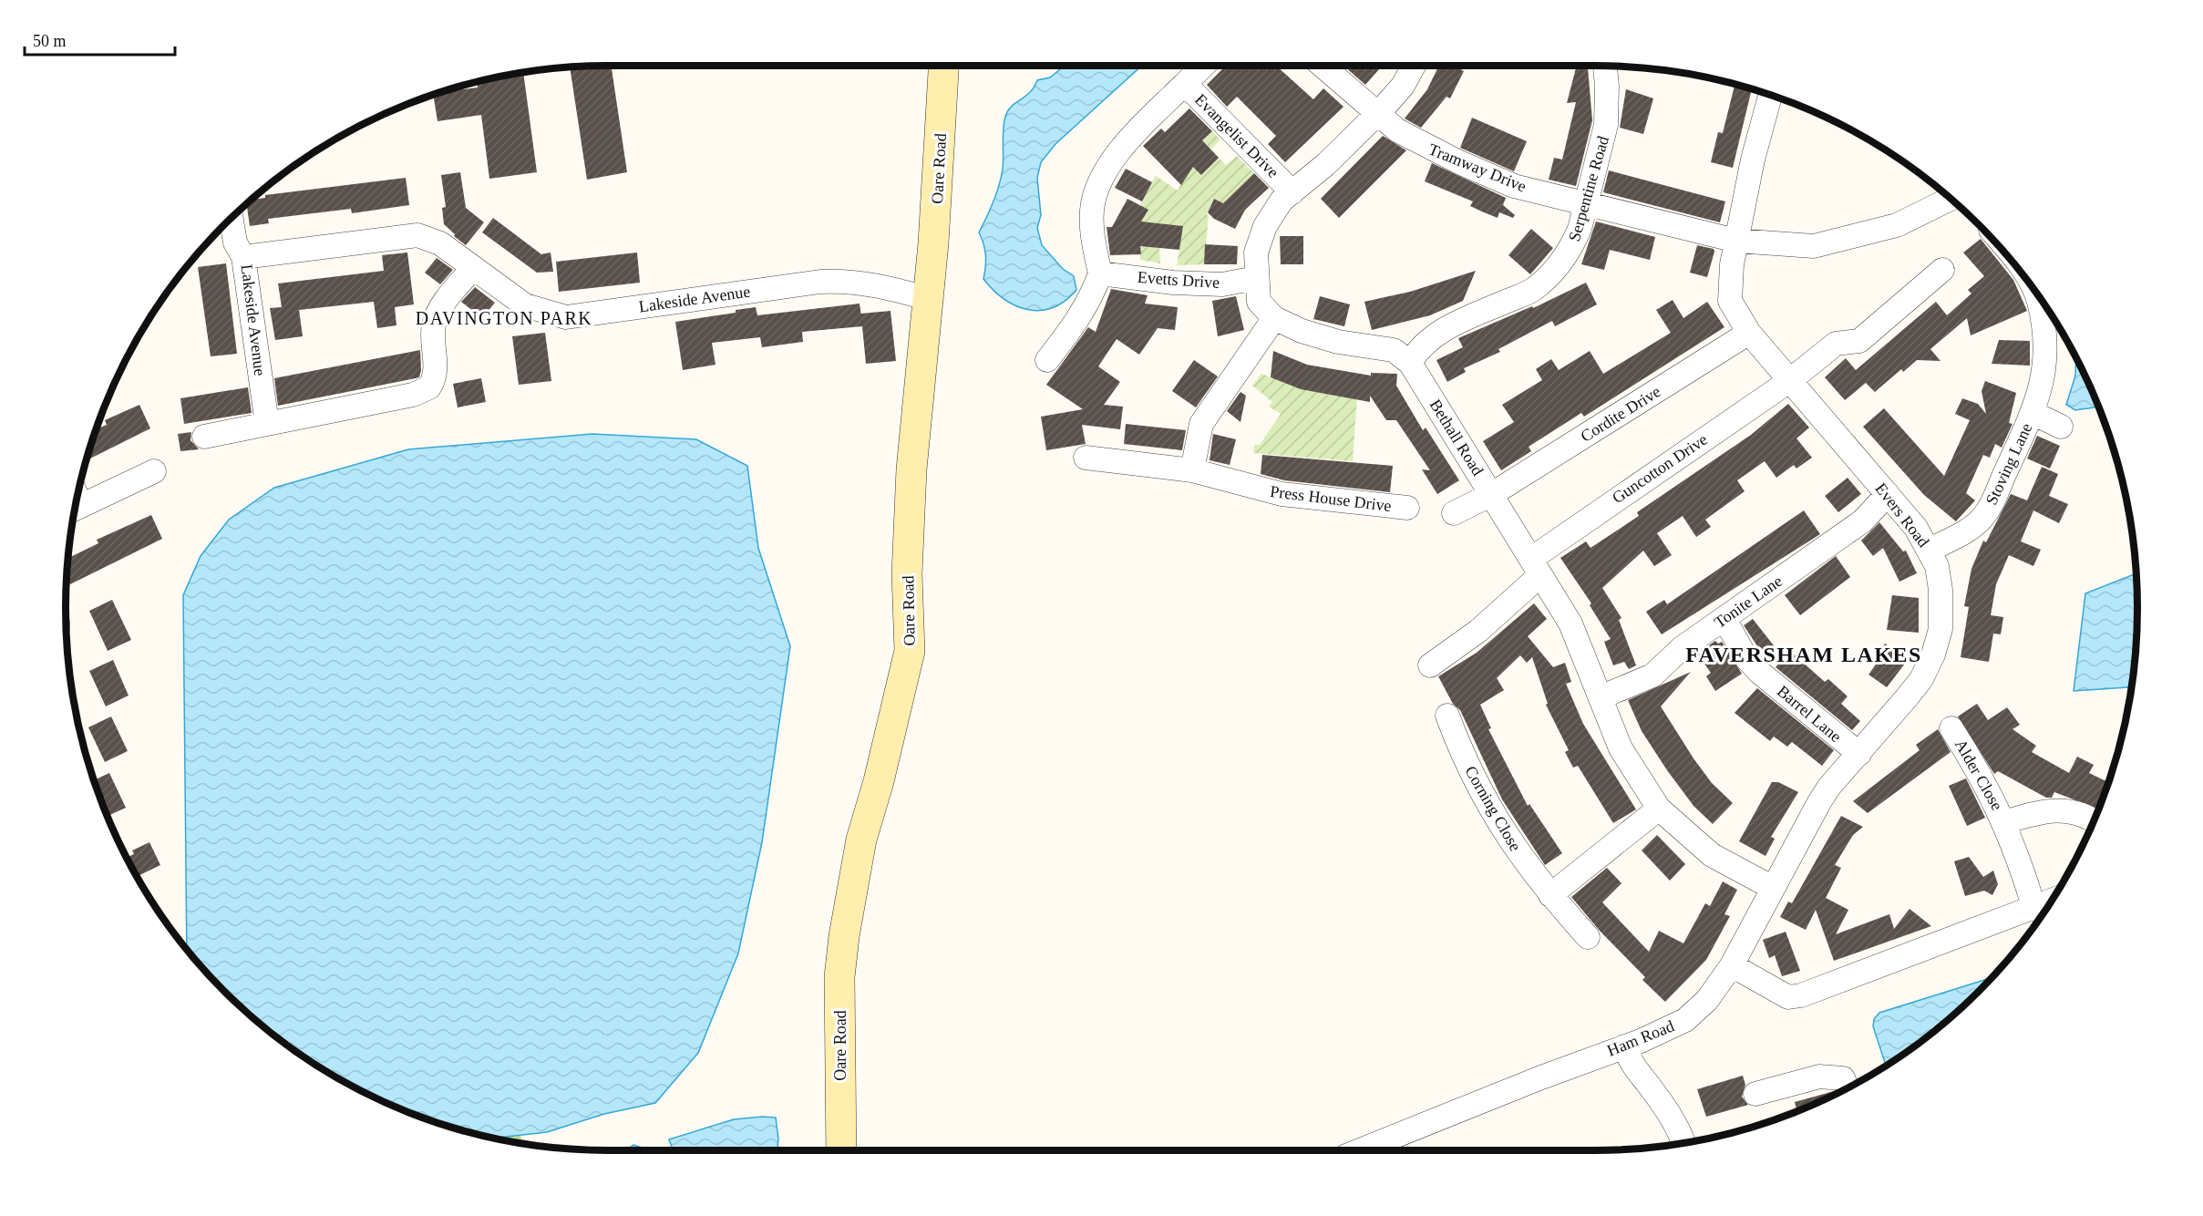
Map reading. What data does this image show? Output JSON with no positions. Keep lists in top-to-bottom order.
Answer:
{
  "streets": {
    "street": [
      "Evangelist Drive",
      "Tramway Drive",
      "Oare Road",
      "Serpentine Road",
      "Evetts Drive",
      "Lakeside Avenue",
      "Cordite Drive",
      "Bethall Road",
      "Stoving Lane",
      "Guncotton Drive",
      "Press House Drive",
      "Evers Road",
      "Tonite Lane",
      "Barrel Lane",
      "Alder Close",
      "Corning Close",
      "Ham Road"
    ]
  },
  "crossings": [
    ["Evangelist Drive", "Bethall Road"],
    ["Tramway Drive", "Serpentine Road"],
    ["Tramway Drive", "Bethall Road"],
    ["Tramway Drive", "Evers Road"],
    ["Oare Road", "Lakeside Avenue"],
    ["Serpentine Road", "Bethall Road"],
    ["Evetts Drive", "Bethall Road"],
    ["Cordite Drive", "Bethall Road"],
    ["Cordite Drive", "Evers Road"],
    ["Bethall Road", "Guncotton Drive"],
    ["Bethall Road", "Evers Road"],
    ["Bethall Road", "Tonite Lane"],
    ["Stoving Lane", "Evers Road"],
    ["Guncotton Drive", "Evers Road"],
    ["Evers Road", "Tonite Lane"],
    ["Evers Road", "Barrel Lane"],
    ["Evers Road", "Ham Road"],
    ["Tonite Lane", "Barrel Lane"]
  ],
  "districts": ["DAVINGTON PARK", "FAVERSHAM LAKES"],
  "scale_bar": "50 m"
}
